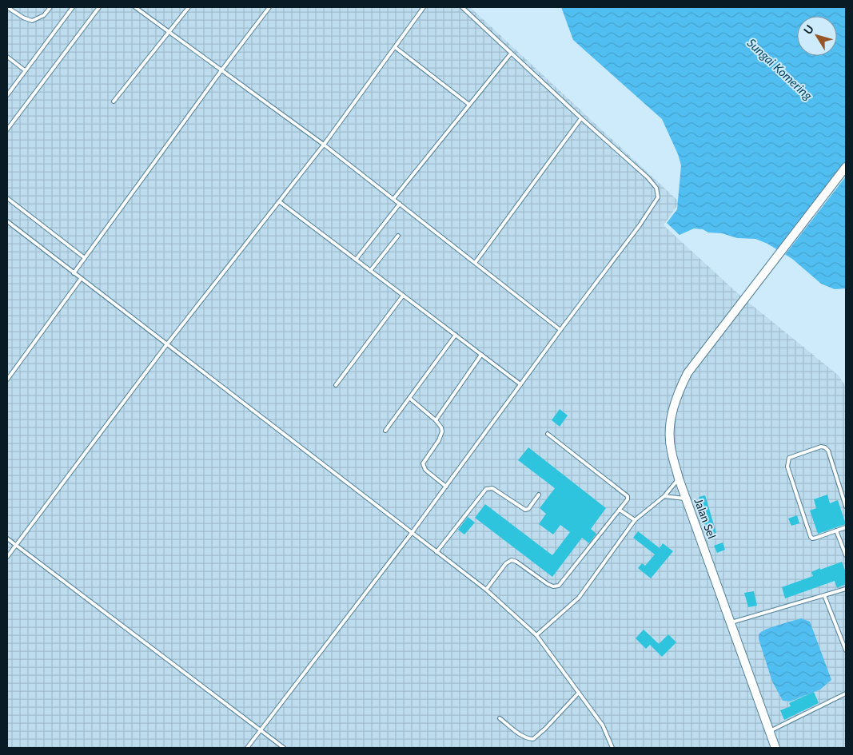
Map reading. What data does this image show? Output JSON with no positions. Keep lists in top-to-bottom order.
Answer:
{
  "streets": {
    "street": ["Jalan Sel"]
  },
  "water": ["Sungai Komering"],
  "north": "top left"
}
